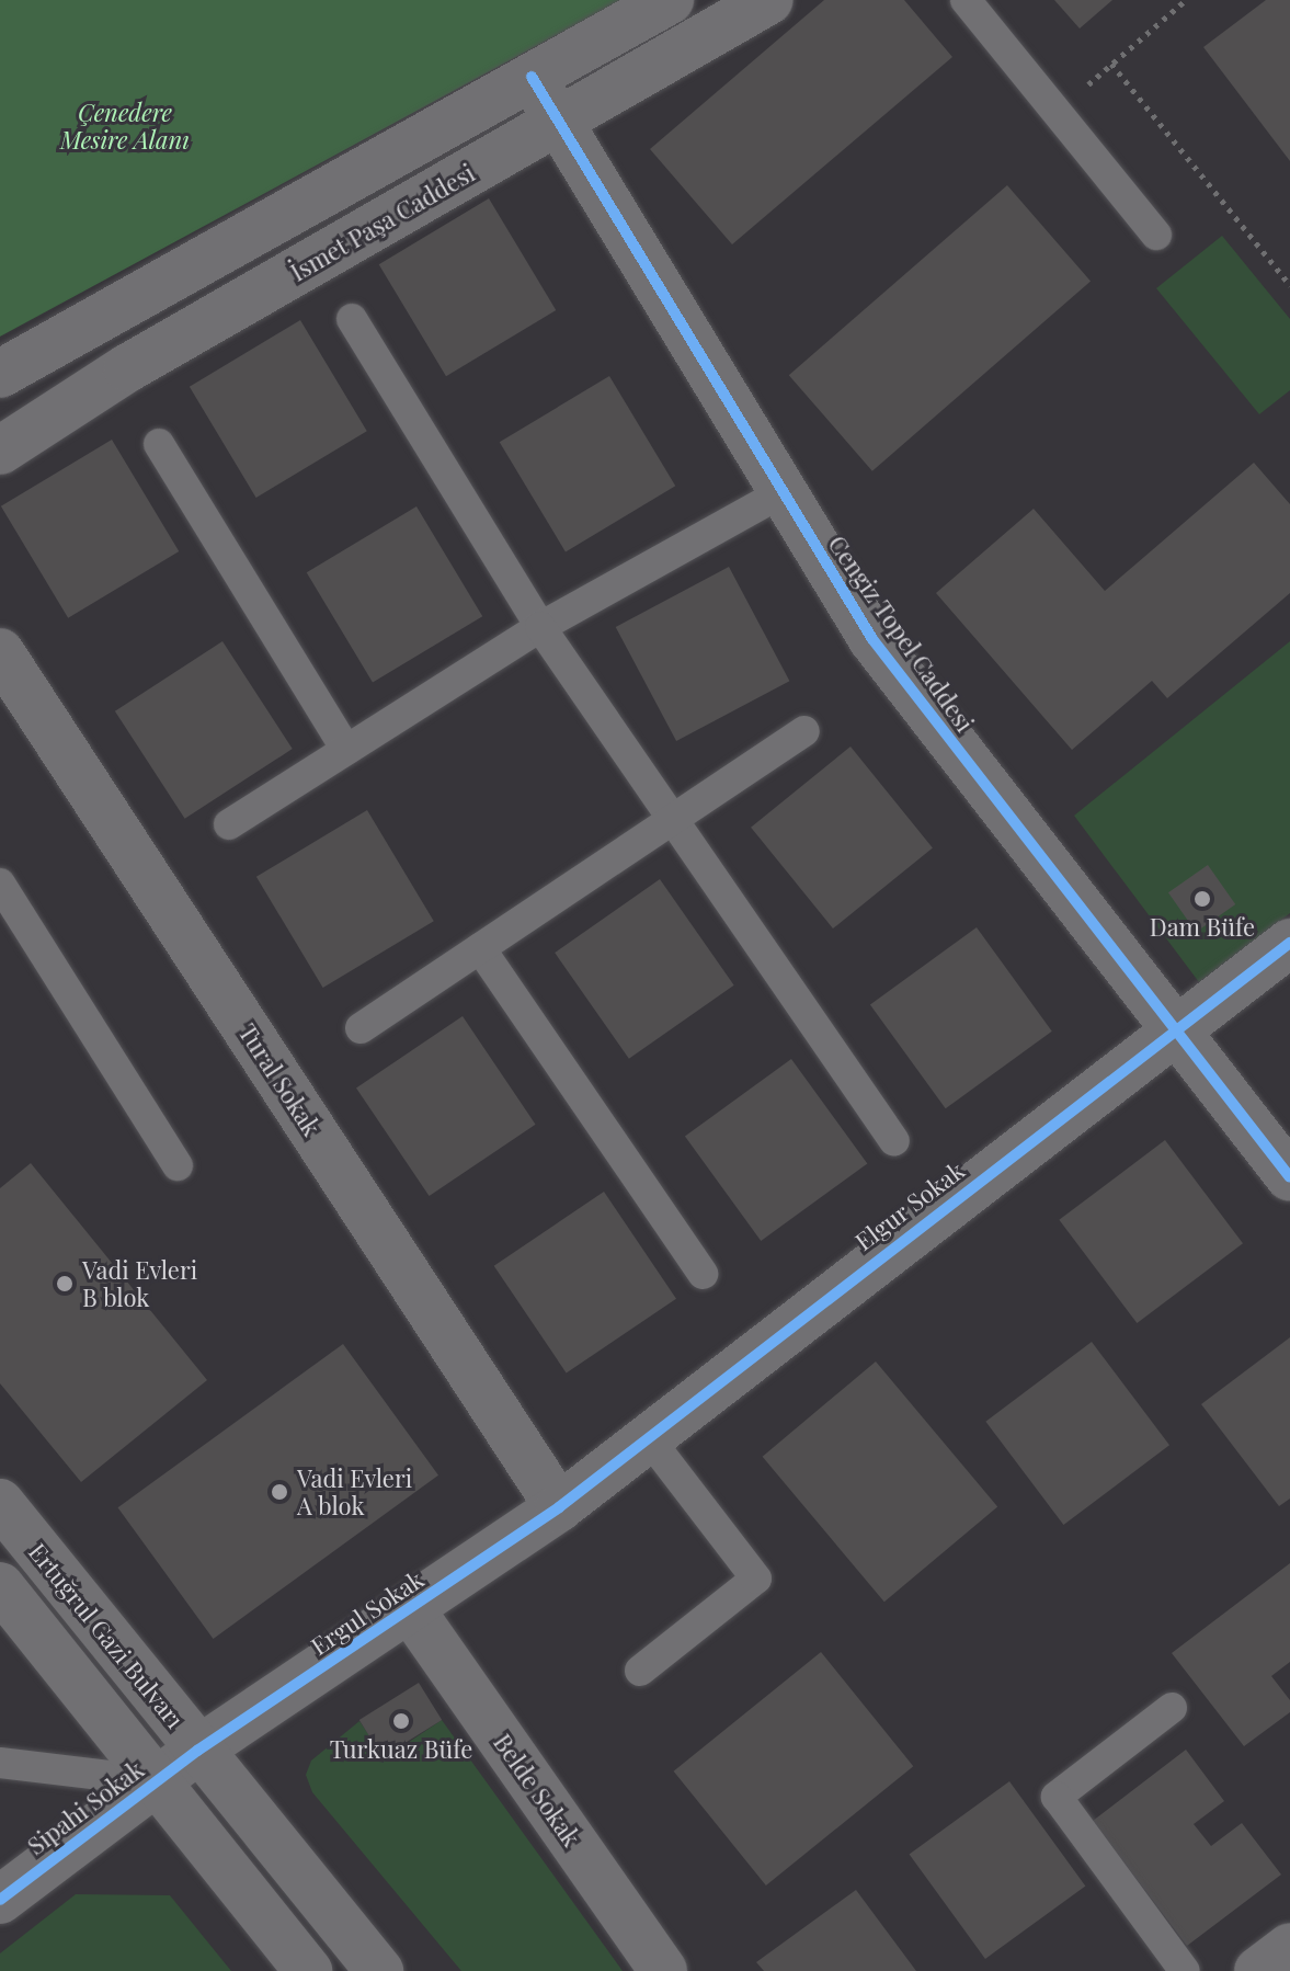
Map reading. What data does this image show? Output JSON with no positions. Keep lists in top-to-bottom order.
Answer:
{
  "streets": {
    "street": [
      "İsmet Paşa Caddesi",
      "Cengiz Topel Caddesi",
      "Tural Sokak",
      "Elgur Sokak",
      "Ergul Sokak",
      "Ertuğrul Gazi Bulvarı",
      "Belde Sokak",
      "Sipahi Sokak"
    ]
  },
  "crossings": [
    ["İsmet Paşa Caddesi", "Cengiz Topel Caddesi"],
    ["Cengiz Topel Caddesi", "Elgur Sokak"],
    ["Tural Sokak", "Elgur Sokak"],
    ["Tural Sokak", "Ergul Sokak"],
    ["Elgur Sokak", "Ergul Sokak"],
    ["Ergul Sokak", "Ertuğrul Gazi Bulvarı"],
    ["Ergul Sokak", "Belde Sokak"],
    ["Ergul Sokak", "Sipahi Sokak"],
    ["Ertuğrul Gazi Bulvarı", "Sipahi Sokak"]
  ],
  "parks": ["Çenedere Mesire Alanı"],
  "places": [
    "Dam Büfe",
    "Vadi Evleri B blok",
    "Vadi Evleri A blok",
    "Turkuaz Büfe"
  ]
}
